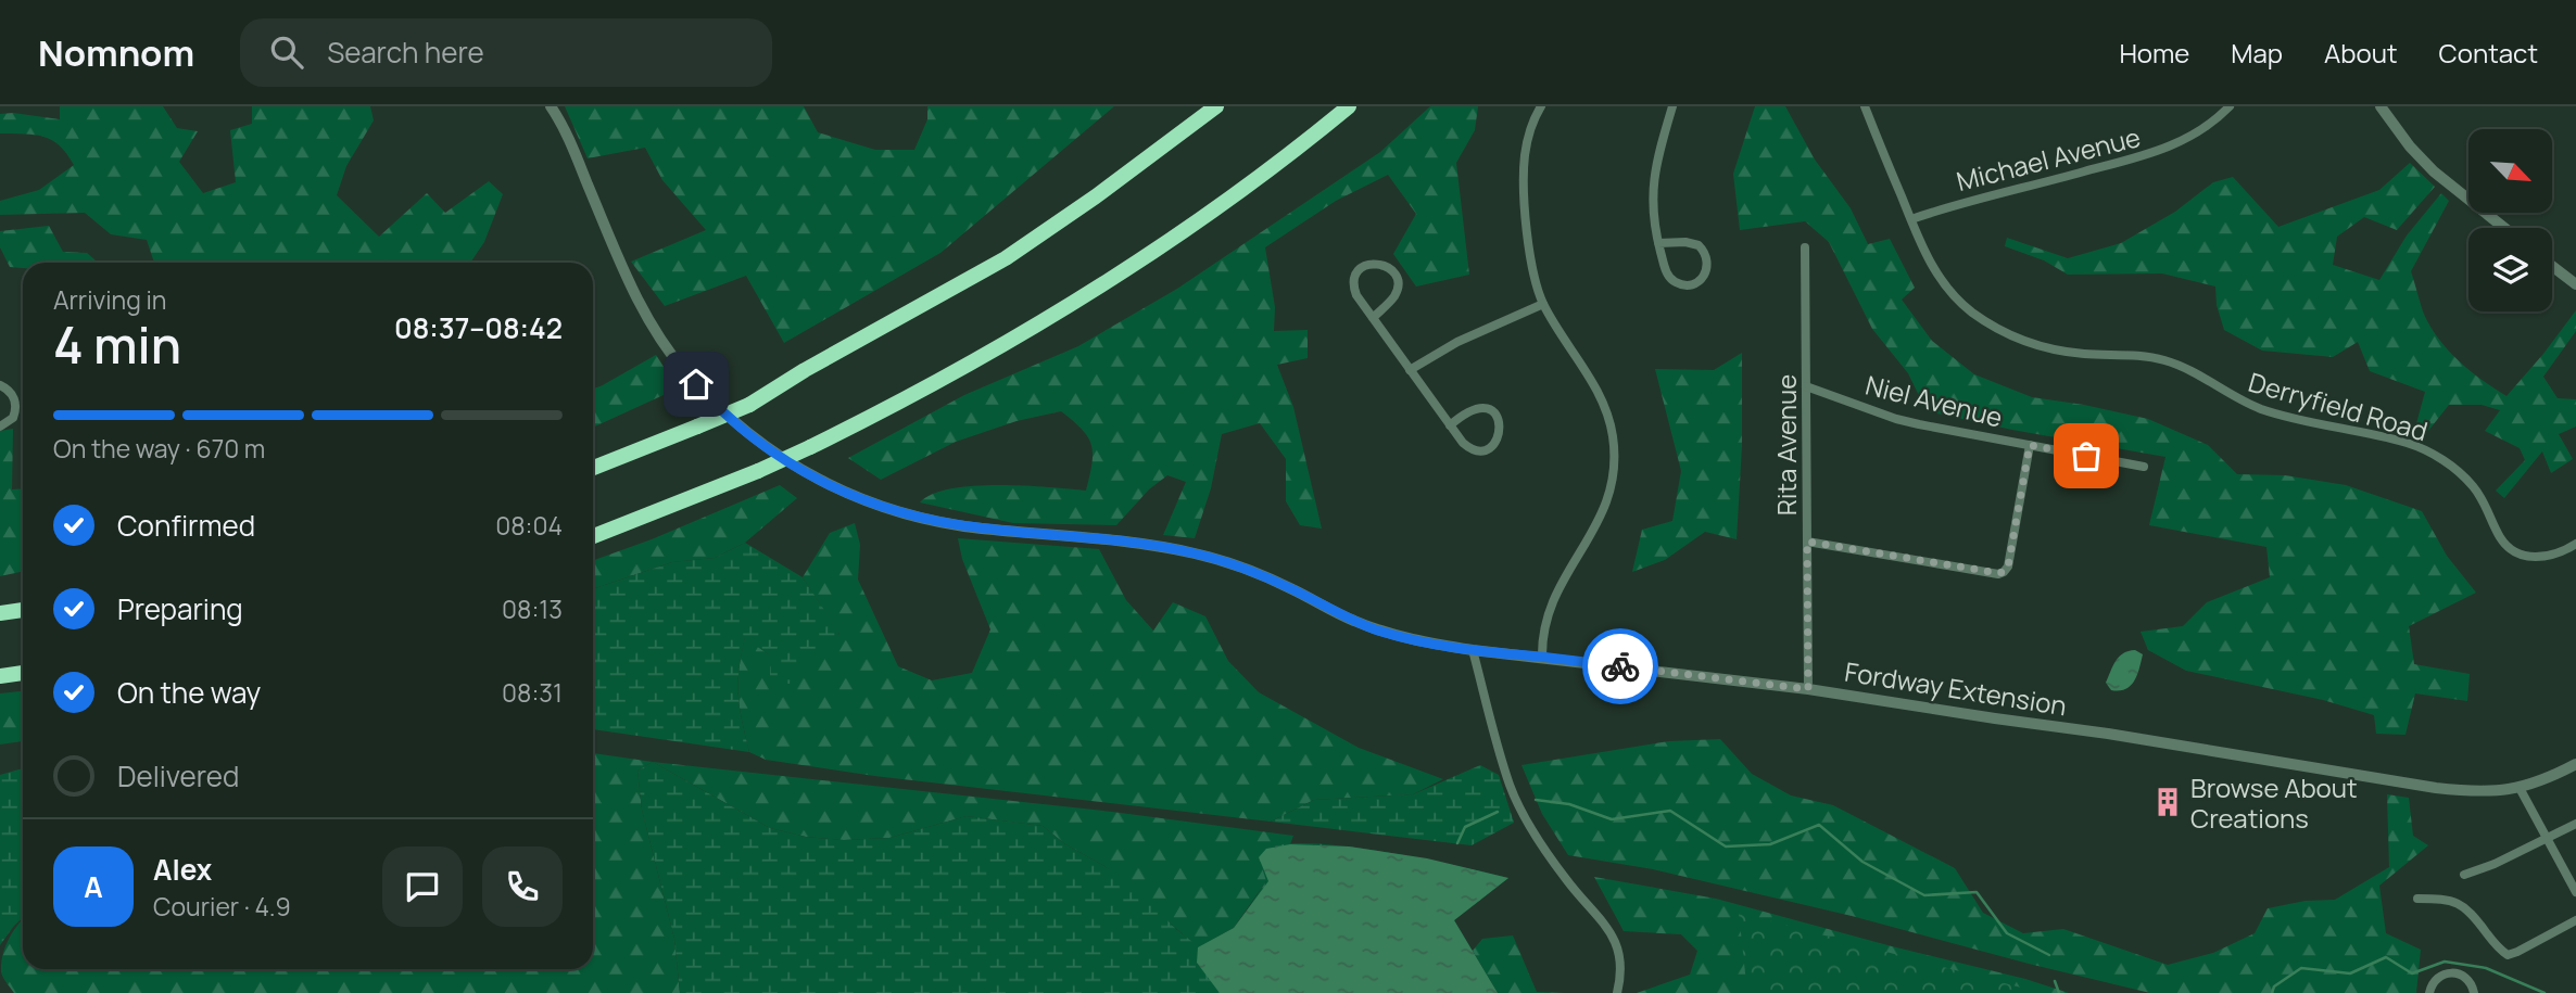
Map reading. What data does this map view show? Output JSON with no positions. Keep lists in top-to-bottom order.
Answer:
{
  "streets": {
    "street": [
      "Michael Avenue",
      "Niel Avenue",
      "Derryfield Road",
      "Rita Avenue",
      "Fordway Extension"
    ]
  },
  "crossings": [
    ["Michael Avenue", "Derryfield Road"],
    ["Niel Avenue", "Rita Avenue"],
    ["Rita Avenue", "Fordway Extension"]
  ],
  "places": {
    "building": ["Browse About Creations"]
  },
  "north": "bottom right",
  "page": {
    "header": "Nomnom",
    "search": "Search here",
    "nav": [
      "Home",
      "Map",
      "About",
      "Contact"
    ],
    "heading": ["4 min", "Arriving in", "08:37–08:42"],
    "panel": ["Alex", "Courier · 4.9"],
    "bar": "On the way · 670 m",
    "list": [
      ["Confirmed", "08:04"],
      ["Preparing", "08:13"],
      ["On the way", "08:31"],
      "Delivered"
    ],
    "round": "A"
  }
}
